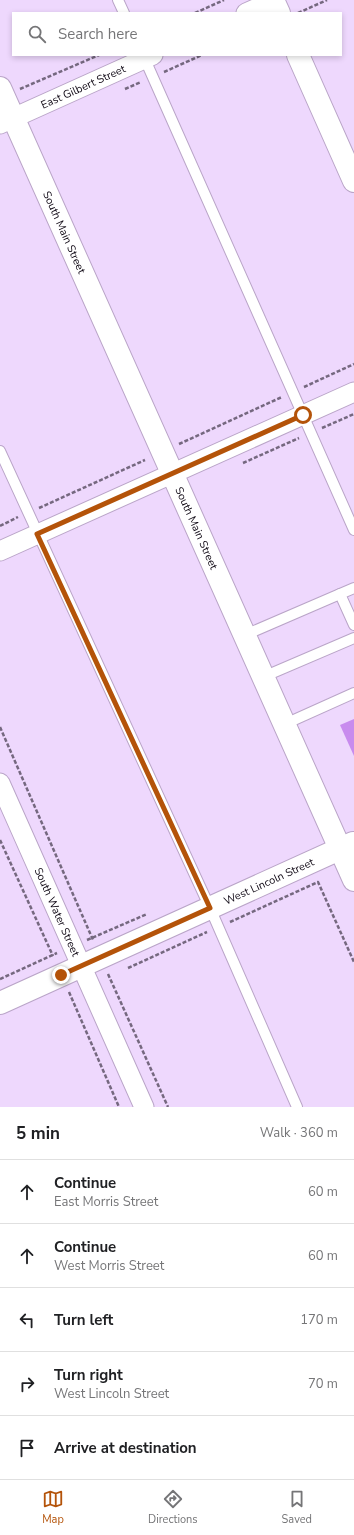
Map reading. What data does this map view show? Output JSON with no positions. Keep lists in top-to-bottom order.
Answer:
{
  "streets": {
    "street": [
      "East Gilbert Street",
      "South Main Street",
      "West Lincoln Street",
      "South Water Street"
    ]
  },
  "crossings": [
    ["East Gilbert Street", "South Main Street"],
    ["South Main Street", "West Lincoln Street"],
    ["West Lincoln Street", "South Water Street"]
  ],
  "page": {
    "search": "Search here",
    "heading": ["5 min", "Walk · 360 m"],
    "list": [
      ["Continue", "East Morris Street", "60 m"],
      ["Continue", "West Morris Street", "60 m"],
      ["Turn left", "170 m"],
      ["Turn right", "West Lincoln Street", "70 m"],
      "Arrive at destination"
    ],
    "nav": ["Map", "Directions", "Saved"]
  }
}
